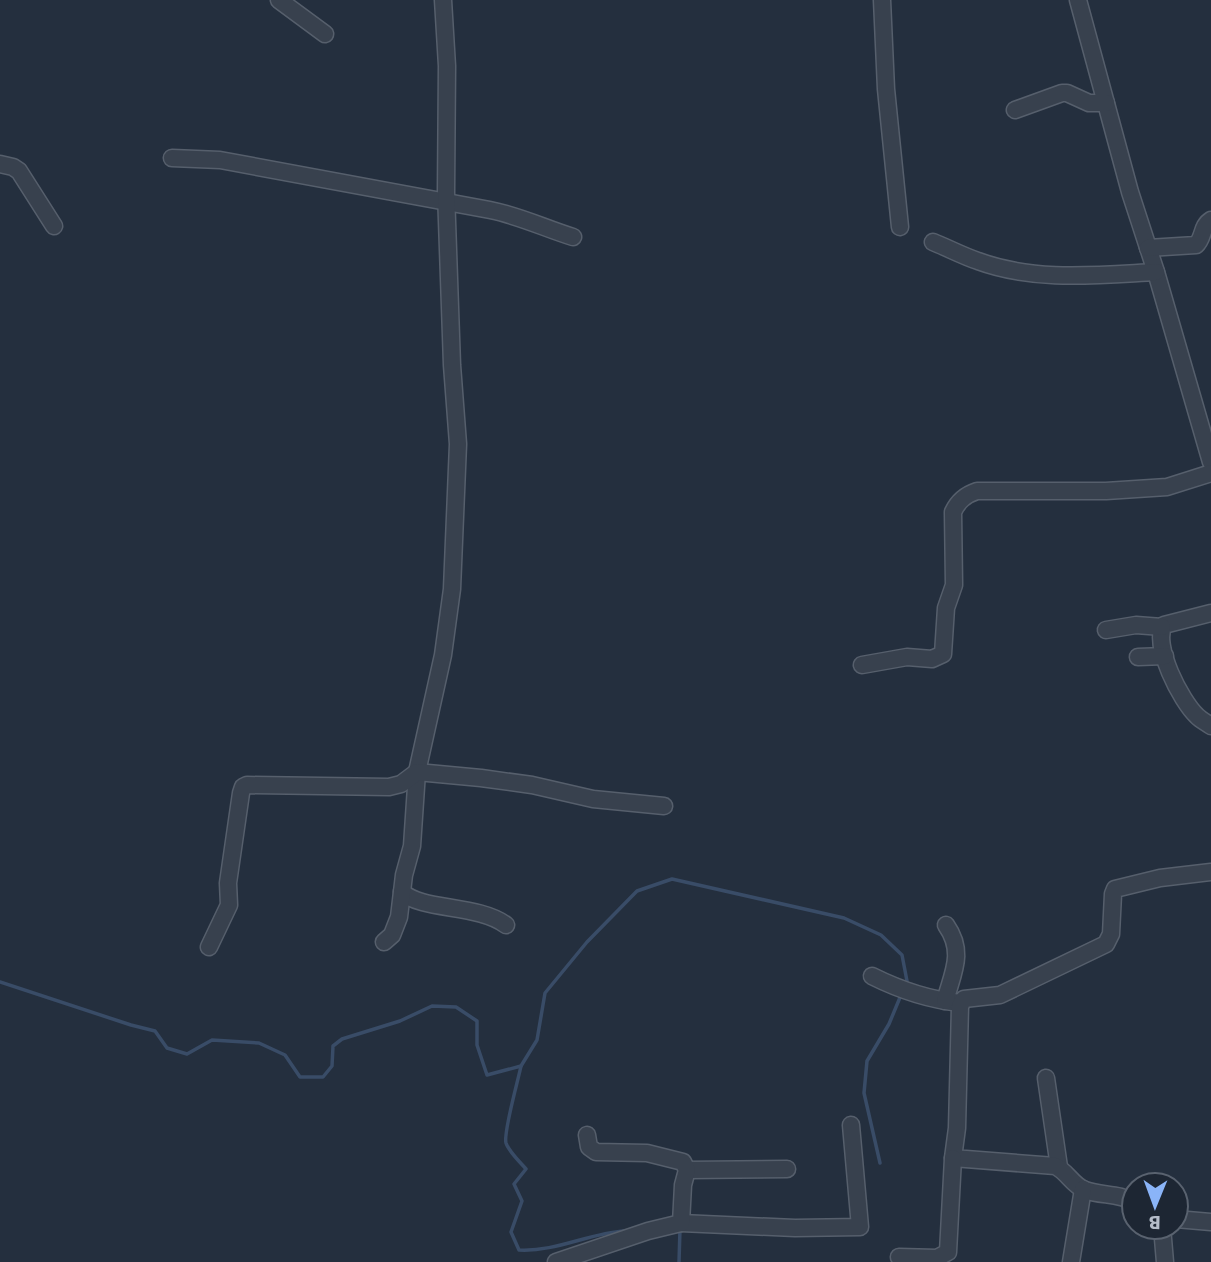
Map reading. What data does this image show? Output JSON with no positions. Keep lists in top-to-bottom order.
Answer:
{
  "north": "bottom"
}
